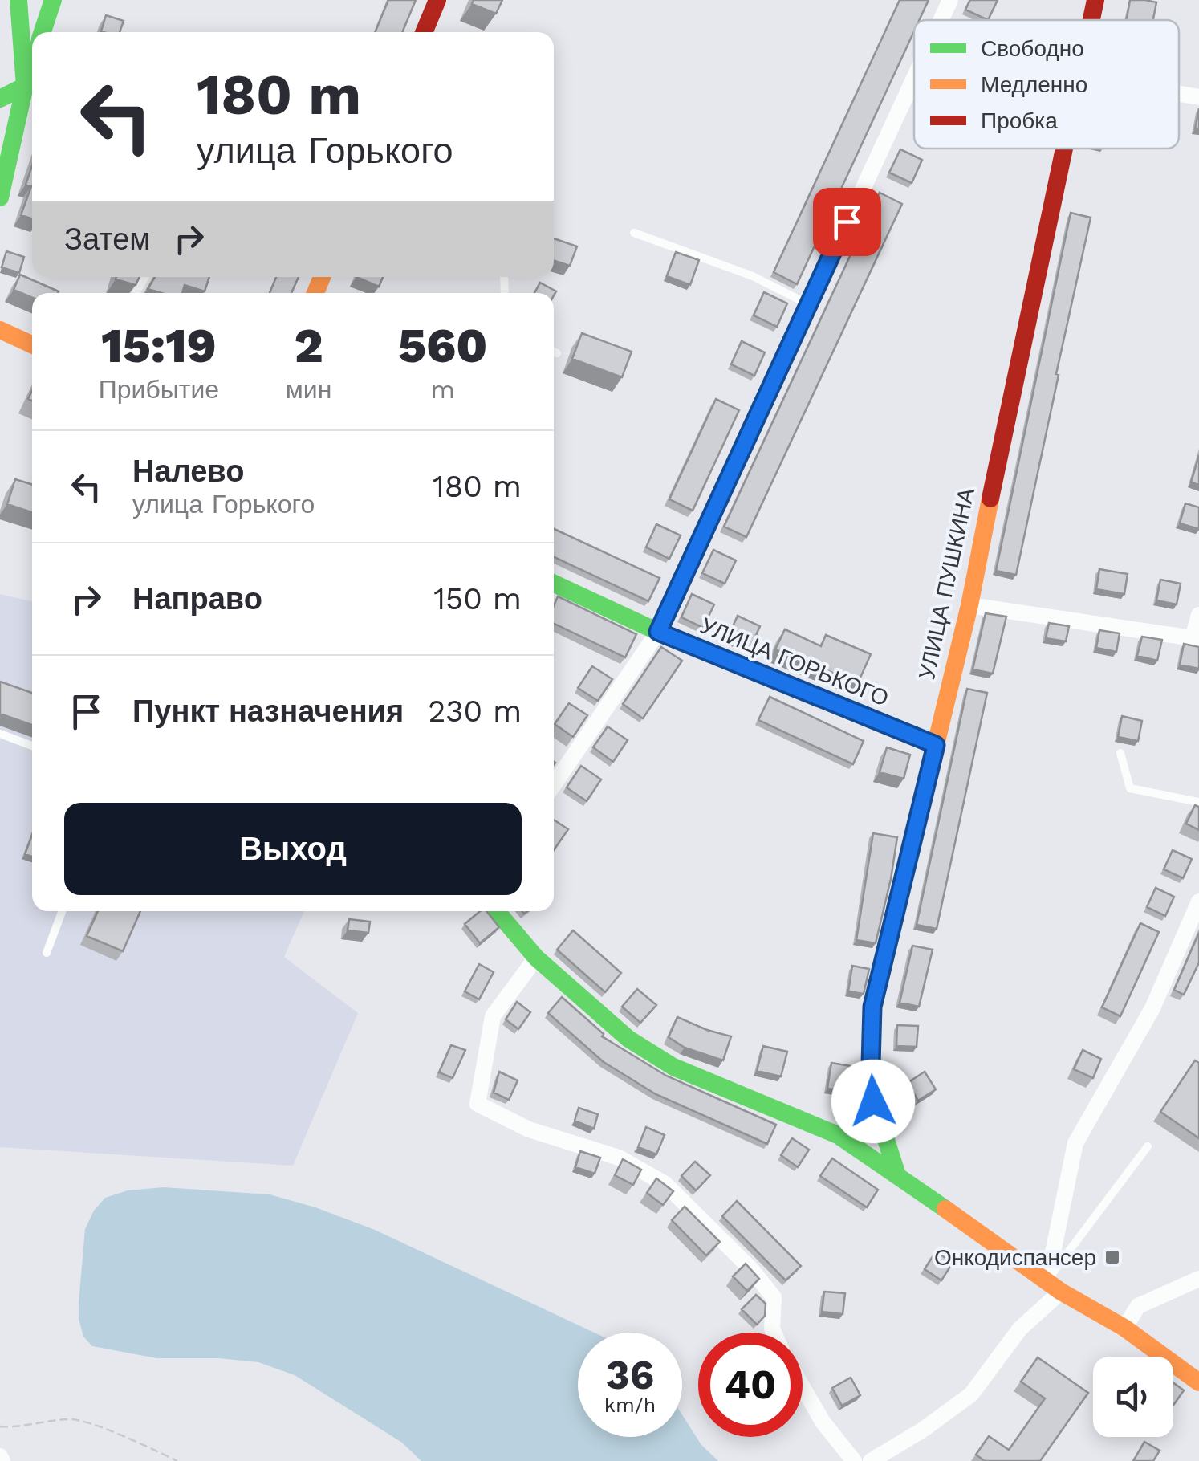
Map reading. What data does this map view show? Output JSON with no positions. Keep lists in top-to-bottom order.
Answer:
{
  "streets": {
    "street": ["УЛИЦА ПУШКИНА", "УЛИЦА ГОРЬКОГО"]
  },
  "crossings": [
    ["УЛИЦА ПУШКИНА", "УЛИЦА ГОРЬКОГО"]
  ],
  "places": {
    "transit": ["Онкодиспансер"]
  },
  "legend": ["Свободно", "Медленно", "Пробка"],
  "page": {
    "turn": ["180 m", "улица Горького"],
    "then": "Затем",
    "eta": [
      "15:19",
      "Прибытие",
      "2",
      "мин",
      "560",
      "m"
    ],
    "list": [
      {
        "name": "Налево",
        "note": "улица Горького",
        "value": "180 m"
      },
      {
        "name": "Направо",
        "value": "150 m"
      },
      {
        "name": "Пункт назначения",
        "value": "230 m"
      }
    ],
    "buttons": "Выход",
    "speed": "36 km/h",
    "limit": "40"
  }
}
